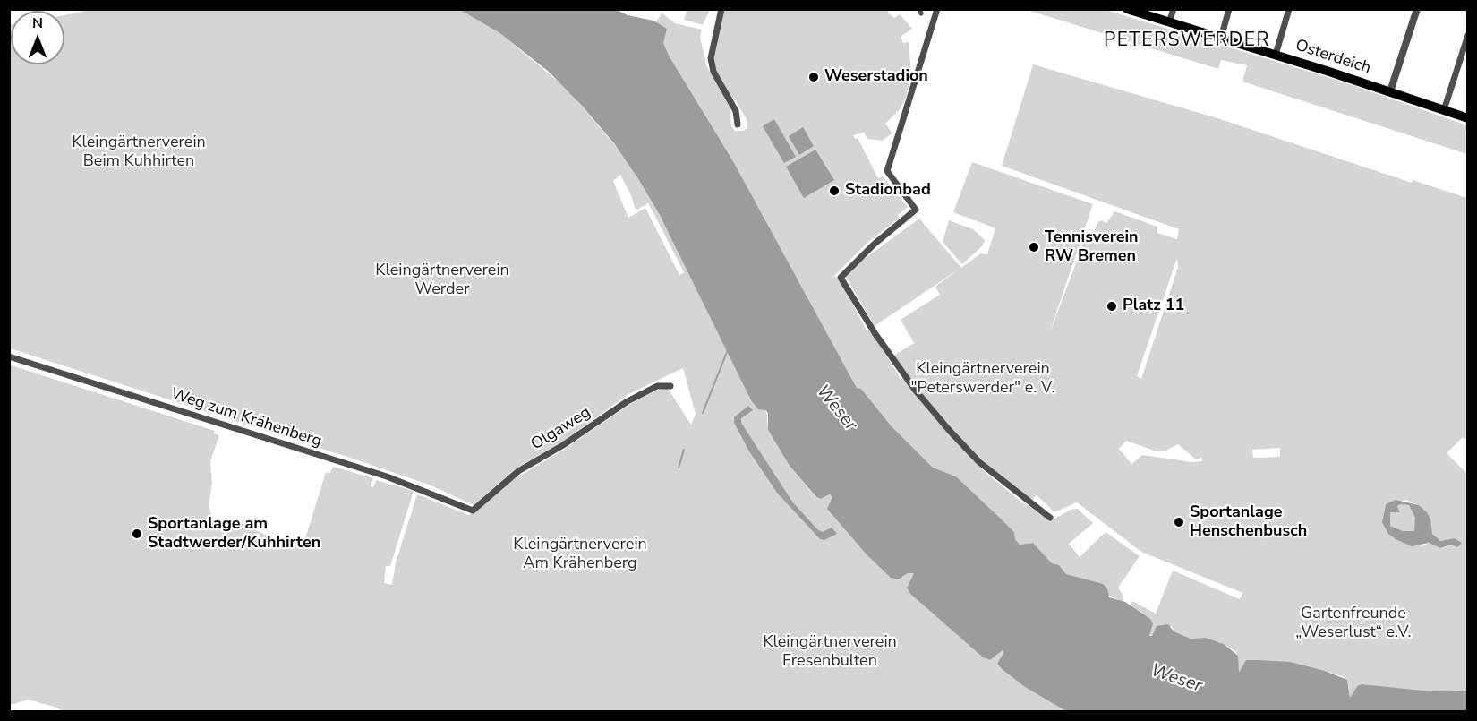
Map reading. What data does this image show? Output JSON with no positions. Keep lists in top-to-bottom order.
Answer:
{
  "streets": {
    "main road": ["Osterdeich"],
    "street": ["Weg zum Krähenberg", "Olgaweg"]
  },
  "crossings": [
    ["Weg zum Krähenberg", "Olgaweg"]
  ],
  "districts": ["PETERSWERDER"],
  "water": ["Weser"],
  "parks": [
    "Kleingärtnerverein Beim Kuhhirten",
    "Kleingärtnerverein Werder",
    "Kleingärtnerverein \"Peterswerder\" e. V.",
    "Kleingärtnerverein Am Krähenberg",
    "Gartenfreunde „Weserlust“ e.V.",
    "Kleingärtnerverein Fresenbulten"
  ],
  "places": [
    "Weserstadion",
    "Stadionbad",
    "Tennisverein RW Bremen",
    "Platz 11",
    "Sportanlage Henschenbusch",
    "Sportanlage am Stadtwerder/Kuhhirten"
  ],
  "north": "top"
}
